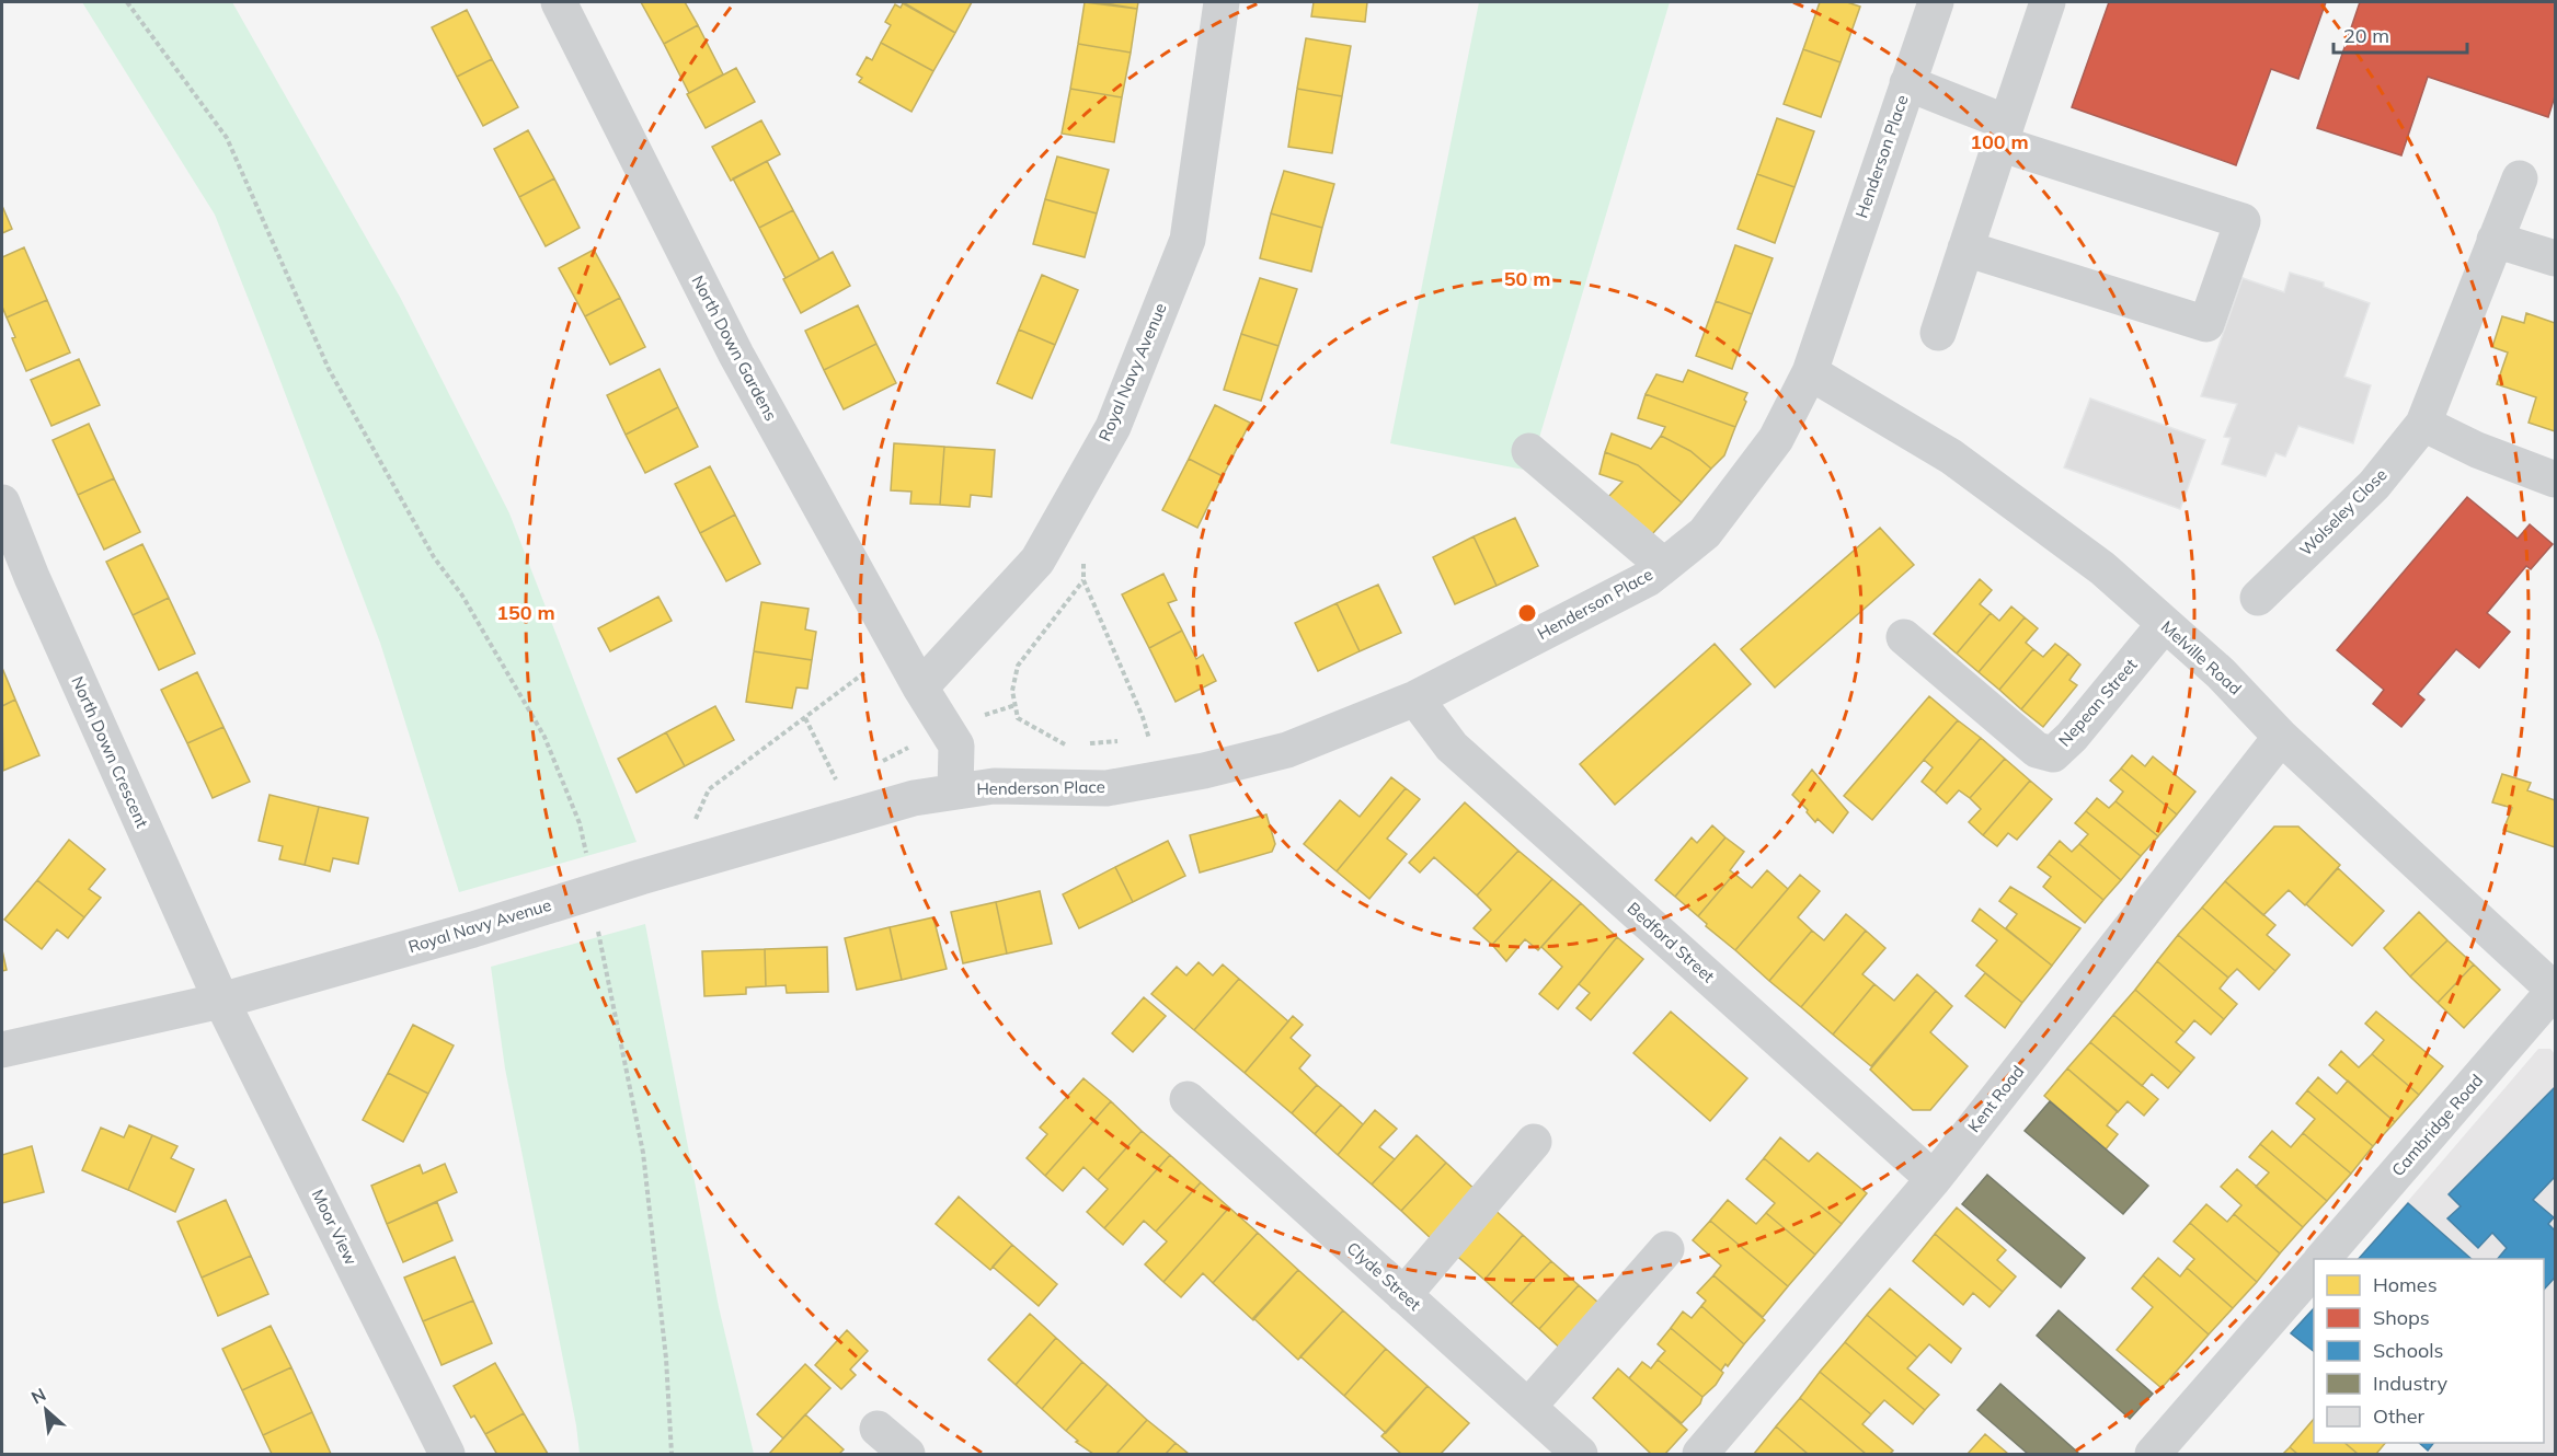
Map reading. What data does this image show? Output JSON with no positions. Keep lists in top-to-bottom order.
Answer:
{
  "streets": {
    "street": [
      "Henderson Place",
      "North Down Gardens",
      "Royal Navy Avenue",
      "Wolseley Close",
      "Melville Road",
      "Nepean Street",
      "North Down Crescent",
      "Bedford Street",
      "Kent Road",
      "Cambridge Road",
      "Moor View",
      "Clyde Street"
    ]
  },
  "crossings": [
    ["Henderson Place", "North Down Gardens"],
    ["Henderson Place", "Royal Navy Avenue"],
    ["Henderson Place", "Melville Road"],
    ["Henderson Place", "Bedford Street"],
    ["North Down Gardens", "Royal Navy Avenue"],
    ["Royal Navy Avenue", "North Down Crescent"],
    ["Royal Navy Avenue", "Moor View"],
    ["Melville Road", "Nepean Street"],
    ["Melville Road", "Kent Road"],
    ["Melville Road", "Cambridge Road"],
    ["North Down Crescent", "Moor View"],
    ["Bedford Street", "Kent Road"]
  ],
  "legend": [
    "Homes",
    "Shops",
    "Schools",
    "Industry",
    "Other"
  ],
  "scale_bar": "20 m",
  "north": "top left",
  "rings": ["100 m", "50 m", "150 m"]
}
